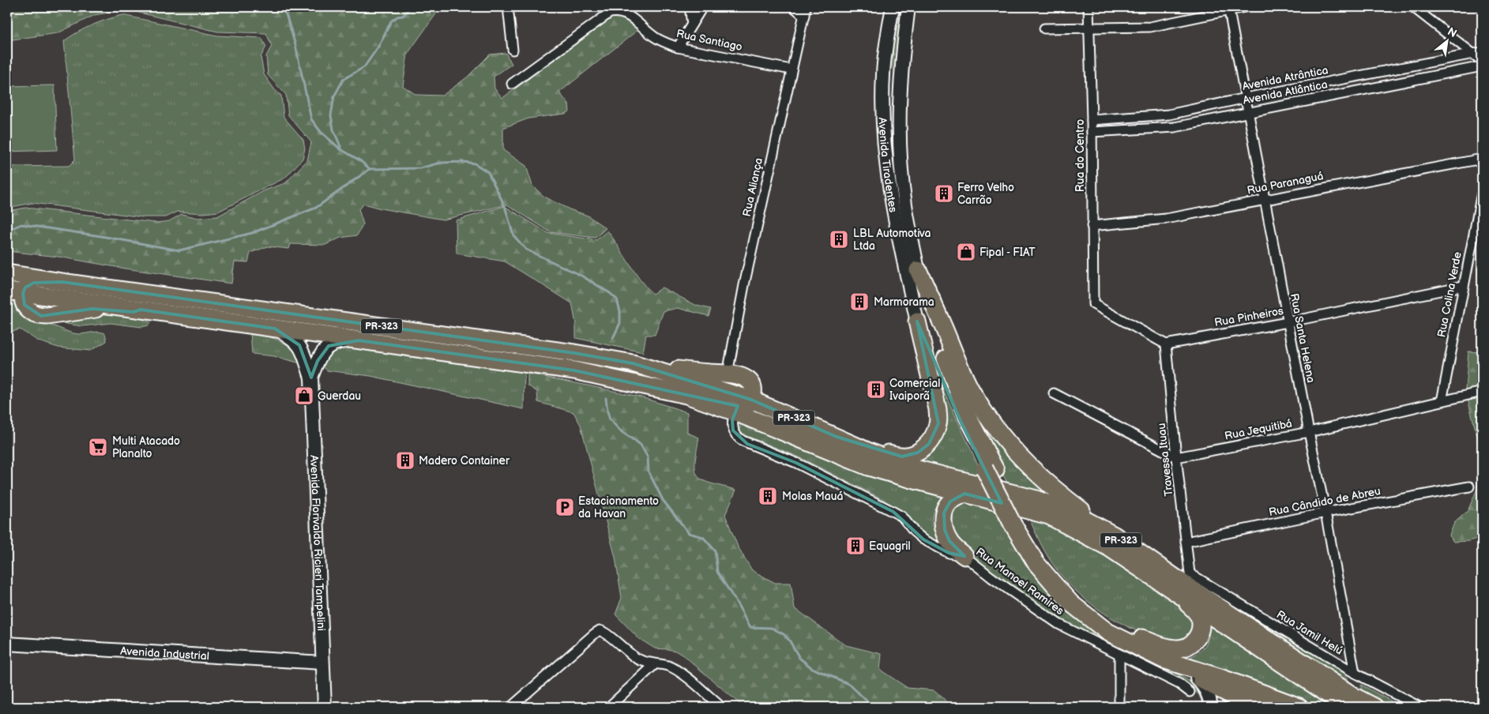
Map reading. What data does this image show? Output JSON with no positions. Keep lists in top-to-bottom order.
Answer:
{
  "streets": {
    "highway": ["PR-323"],
    "street": [
      "Rua Santiago",
      "Avenida Atrântica",
      "Avenida Atlântica",
      "Rua do Centro",
      "Avenida Tiradentes",
      "Rua Paranaguá",
      "Rua Aliança",
      "Rua Colina Verde",
      "Rua Pinheiros",
      "Rua Santa Helena",
      "Rua Jequitibá",
      "Travessa Ituau",
      "Rua Cândido de Abreu",
      "Avenida Florivaldo Ricieri Tampelini",
      "Rua Manoel Ramires",
      "Rua Jamil Helú",
      "Avenida Industrial"
    ]
  },
  "crossings": [
    ["Rua Santiago", "Rua Aliança"],
    ["Avenida Atrântica", "Rua do Centro"],
    ["Avenida Atrântica", "Rua Santa Helena"],
    ["Avenida Atlântica", "Rua do Centro"],
    ["Avenida Atlântica", "Rua Santa Helena"],
    ["Rua do Centro", "Rua Paranaguá"],
    ["Rua do Centro", "Rua Pinheiros"],
    ["Rua do Centro", "Travessa Ituau"],
    ["Rua Paranaguá", "Rua Santa Helena"],
    ["Rua Colina Verde", "Rua Pinheiros"],
    ["Rua Colina Verde", "Rua Jequitibá"],
    ["Rua Pinheiros", "Rua Santa Helena"],
    ["Rua Pinheiros", "Travessa Ituau"],
    ["PR-323", "Avenida Florivaldo Ricieri Tampelini"],
    ["PR-323", "Rua Manoel Ramires"],
    ["Rua Santa Helena", "Rua Jequitibá"],
    ["Rua Santa Helena", "Rua Cândido de Abreu"],
    ["Rua Santa Helena", "Rua Jamil Helú"],
    ["Rua Jequitibá", "Travessa Ituau"],
    ["Travessa Ituau", "Rua Cândido de Abreu"],
    ["Travessa Ituau", "Rua Jamil Helú"],
    ["Avenida Florivaldo Ricieri Tampelini", "Avenida Industrial"]
  ],
  "places": {
    "building": [
      "Ferro Velho Carrão",
      "LBL Automotiva Ltda",
      "Marmorama",
      "Comercial Ivaiporã",
      "Madero Container",
      "Molas Mauá",
      "Equagril"
    ],
    "shop": ["Fipal - FIAT", "Guerdau"],
    "supermarket": ["Multi Atacado Planalto"],
    "parking": ["Estacionamento da Havan"]
  },
  "north": "top right"
}
